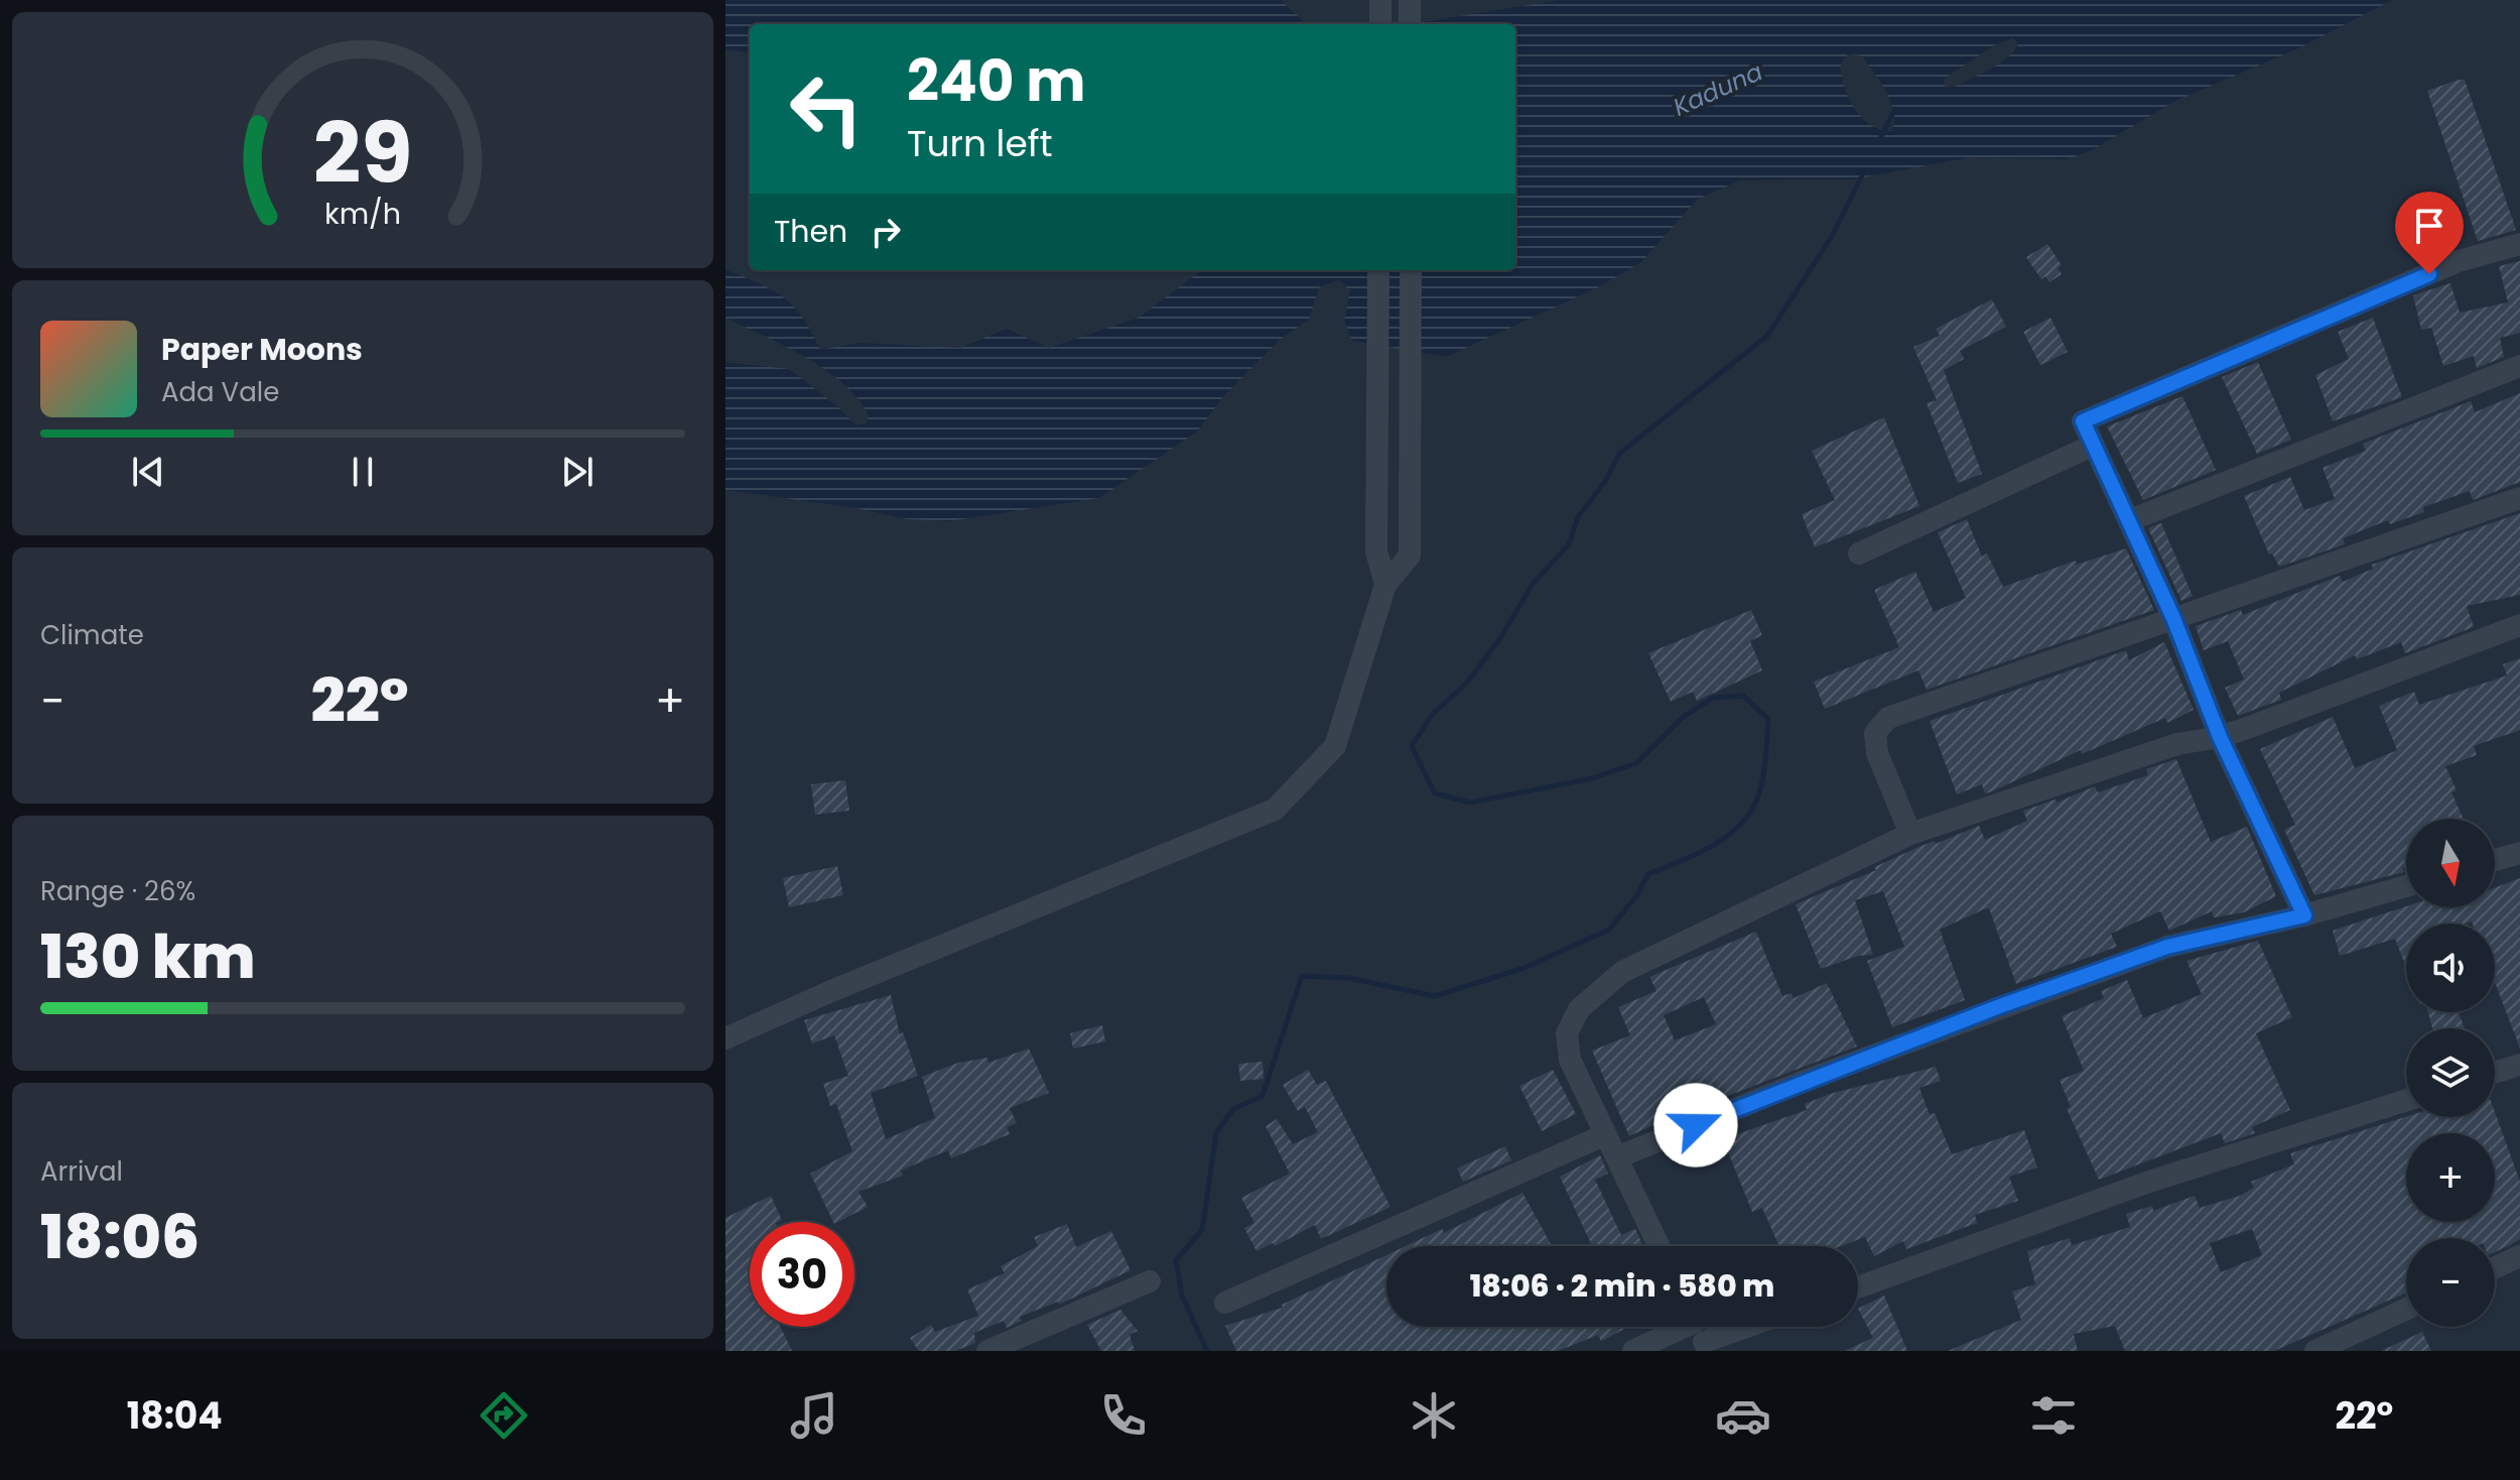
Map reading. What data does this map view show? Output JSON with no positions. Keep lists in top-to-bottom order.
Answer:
{
  "water": ["Kaduna"],
  "north": "bottom",
  "page": {
    "turn": ["240 m", "Turn left"],
    "then": "Then",
    "song": ["Paper Moons", "Ada Vale"],
    "tile": [
      "Climate",
      ["Range · 26%", "130 km"],
      ["Arrival", "18:06"]
    ],
    "heat": ["−", "22°", "+"],
    "map_buttons": ["+", "−"],
    "limit": "30",
    "trip": "18:06 · 2 min · 580 m",
    "tabs": ["18:04", "22°"],
    "gauge": ["29", "km/h"]
  }
}
